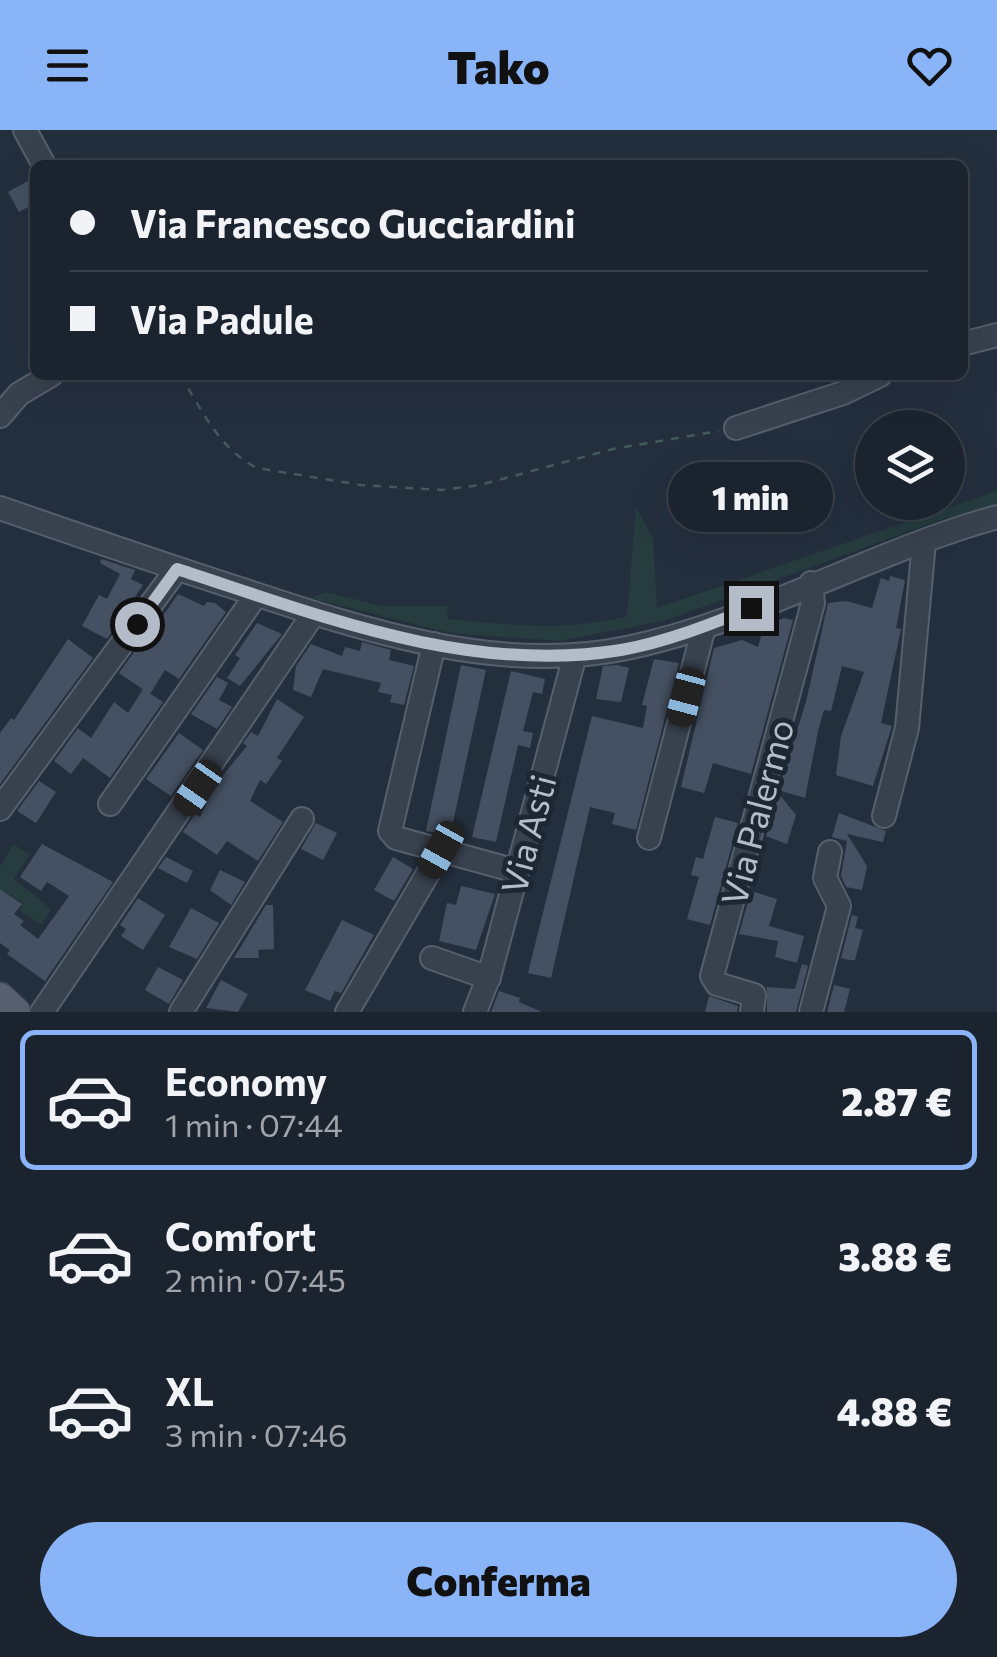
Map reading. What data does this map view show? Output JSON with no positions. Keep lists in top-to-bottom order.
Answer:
{
  "streets": {
    "street": ["Via Palermo", "Via Asti"]
  },
  "page": {
    "header": "Tako",
    "banner": ["Via Francesco Gucciardini", "Via Padule"],
    "bubble": "1 min",
    "list": [
      {
        "name": "Economy",
        "note": "1 min · 07:44",
        "value": "2.87 €"
      },
      {
        "name": "Comfort",
        "note": "2 min · 07:45",
        "value": "3.88 €"
      },
      {
        "name": "XL",
        "note": "3 min · 07:46",
        "value": "4.88 €"
      }
    ],
    "buttons": "Conferma"
  }
}
